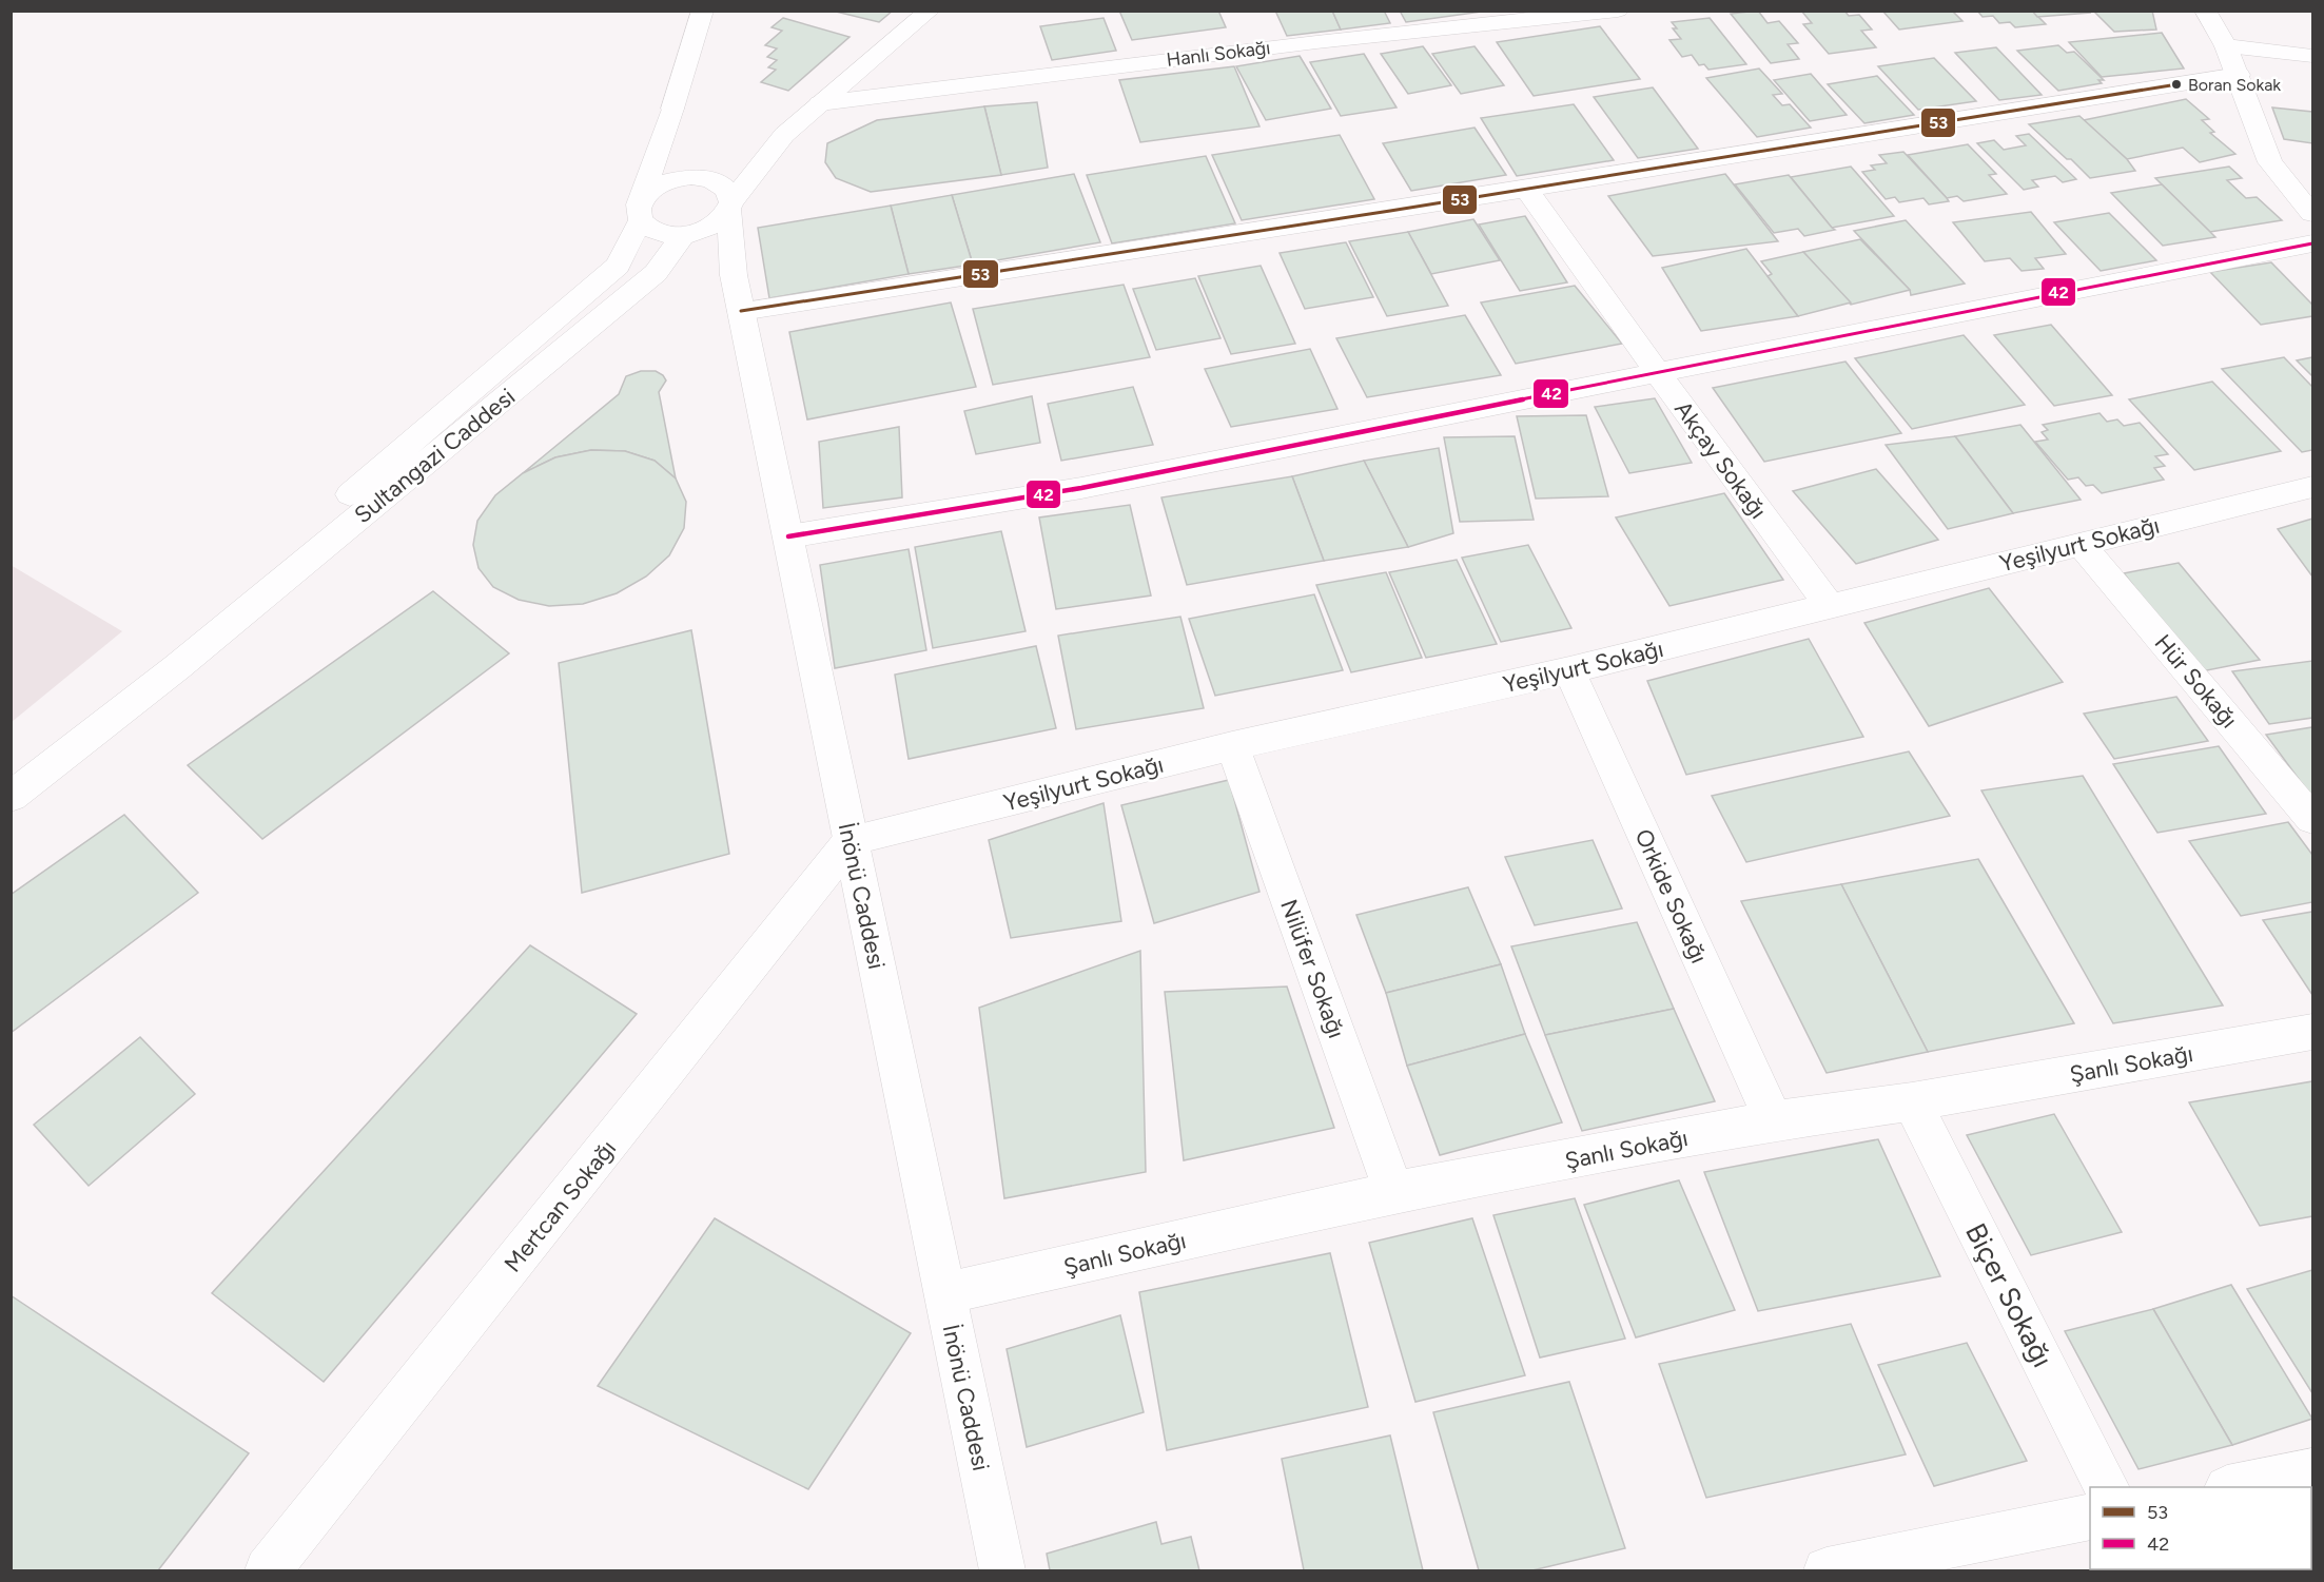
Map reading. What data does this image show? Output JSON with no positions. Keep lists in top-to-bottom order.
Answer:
{
  "streets": {
    "street": [
      "Hanlı Sokağı",
      "Sultangazi Caddesi",
      "Akçay Sokağı",
      "Yeşilyurt Sokağı",
      "Hür Sokağı",
      "İnönü Caddesi",
      "Orkide Sokağı",
      "Nilüfer Sokağı",
      "Şanlı Sokağı",
      "Mertcan Sokağı",
      "Biçer Sokağı"
    ]
  },
  "crossings": [
    ["Hanlı Sokağı", "Sultangazi Caddesi"],
    ["Sultangazi Caddesi", "İnönü Caddesi"],
    ["Akçay Sokağı", "Yeşilyurt Sokağı"],
    ["Yeşilyurt Sokağı", "Hür Sokağı"],
    ["Yeşilyurt Sokağı", "İnönü Caddesi"],
    ["Yeşilyurt Sokağı", "Orkide Sokağı"],
    ["Yeşilyurt Sokağı", "Nilüfer Sokağı"],
    ["Yeşilyurt Sokağı", "Mertcan Sokağı"],
    ["İnönü Caddesi", "Şanlı Sokağı"],
    ["İnönü Caddesi", "Mertcan Sokağı"],
    ["Orkide Sokağı", "Şanlı Sokağı"],
    ["Nilüfer Sokağı", "Şanlı Sokağı"],
    ["Şanlı Sokağı", "Biçer Sokağı"]
  ],
  "places": ["Boran Sokak"],
  "lines": ["transit line 53", "transit line 42"],
  "legend": ["53", "42"]
}
